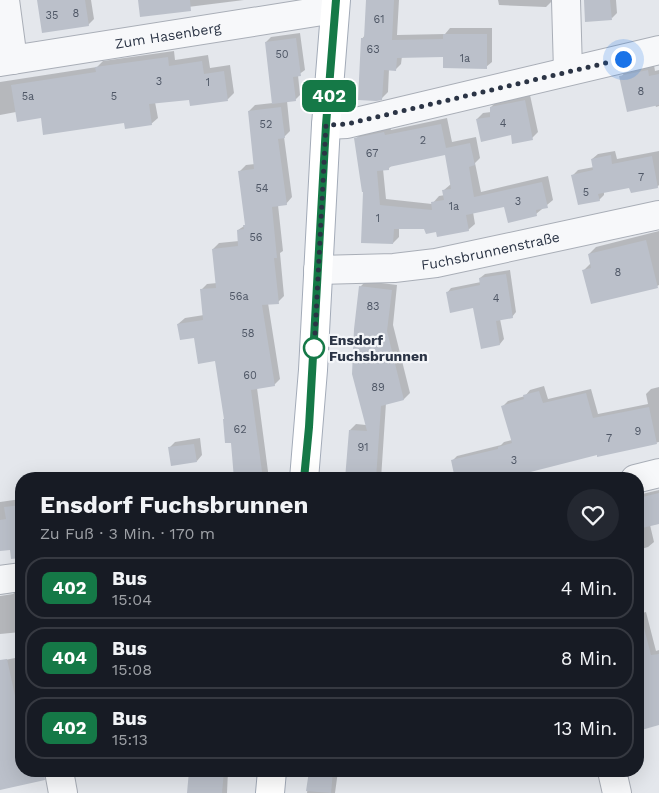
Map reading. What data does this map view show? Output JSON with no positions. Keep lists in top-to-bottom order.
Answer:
{
  "streets": {
    "street": ["Zum Hasenberg", "Fuchsbrunnenstraße"]
  },
  "places": ["Ensdorf Fuchsbrunnen"],
  "lines": ["bus line 402"],
  "house_numbers": [
    "8",
    "35",
    "61",
    "63",
    "50",
    "1a",
    "3",
    "1",
    "8",
    "5a",
    "5",
    "4",
    "52",
    "2",
    "67",
    "7",
    "54",
    "5",
    "3",
    "1a",
    "1",
    "56",
    "8",
    "56a",
    "4",
    "83",
    "58",
    "60",
    "89",
    "62",
    "9",
    "7",
    "91",
    "3"
  ],
  "page": {
    "on_map": "402",
    "heading": ["Ensdorf Fuchsbrunnen", "Zu Fuß · 3 Min. · 170 m"],
    "list": [
      {
        "mark": "402",
        "name": "Bus",
        "note": "15:04",
        "value": "4 Min."
      },
      {
        "mark": "404",
        "name": "Bus",
        "note": "15:08",
        "value": "8 Min."
      },
      {
        "mark": "402",
        "name": "Bus",
        "note": "15:13",
        "value": "13 Min."
      }
    ]
  }
}
